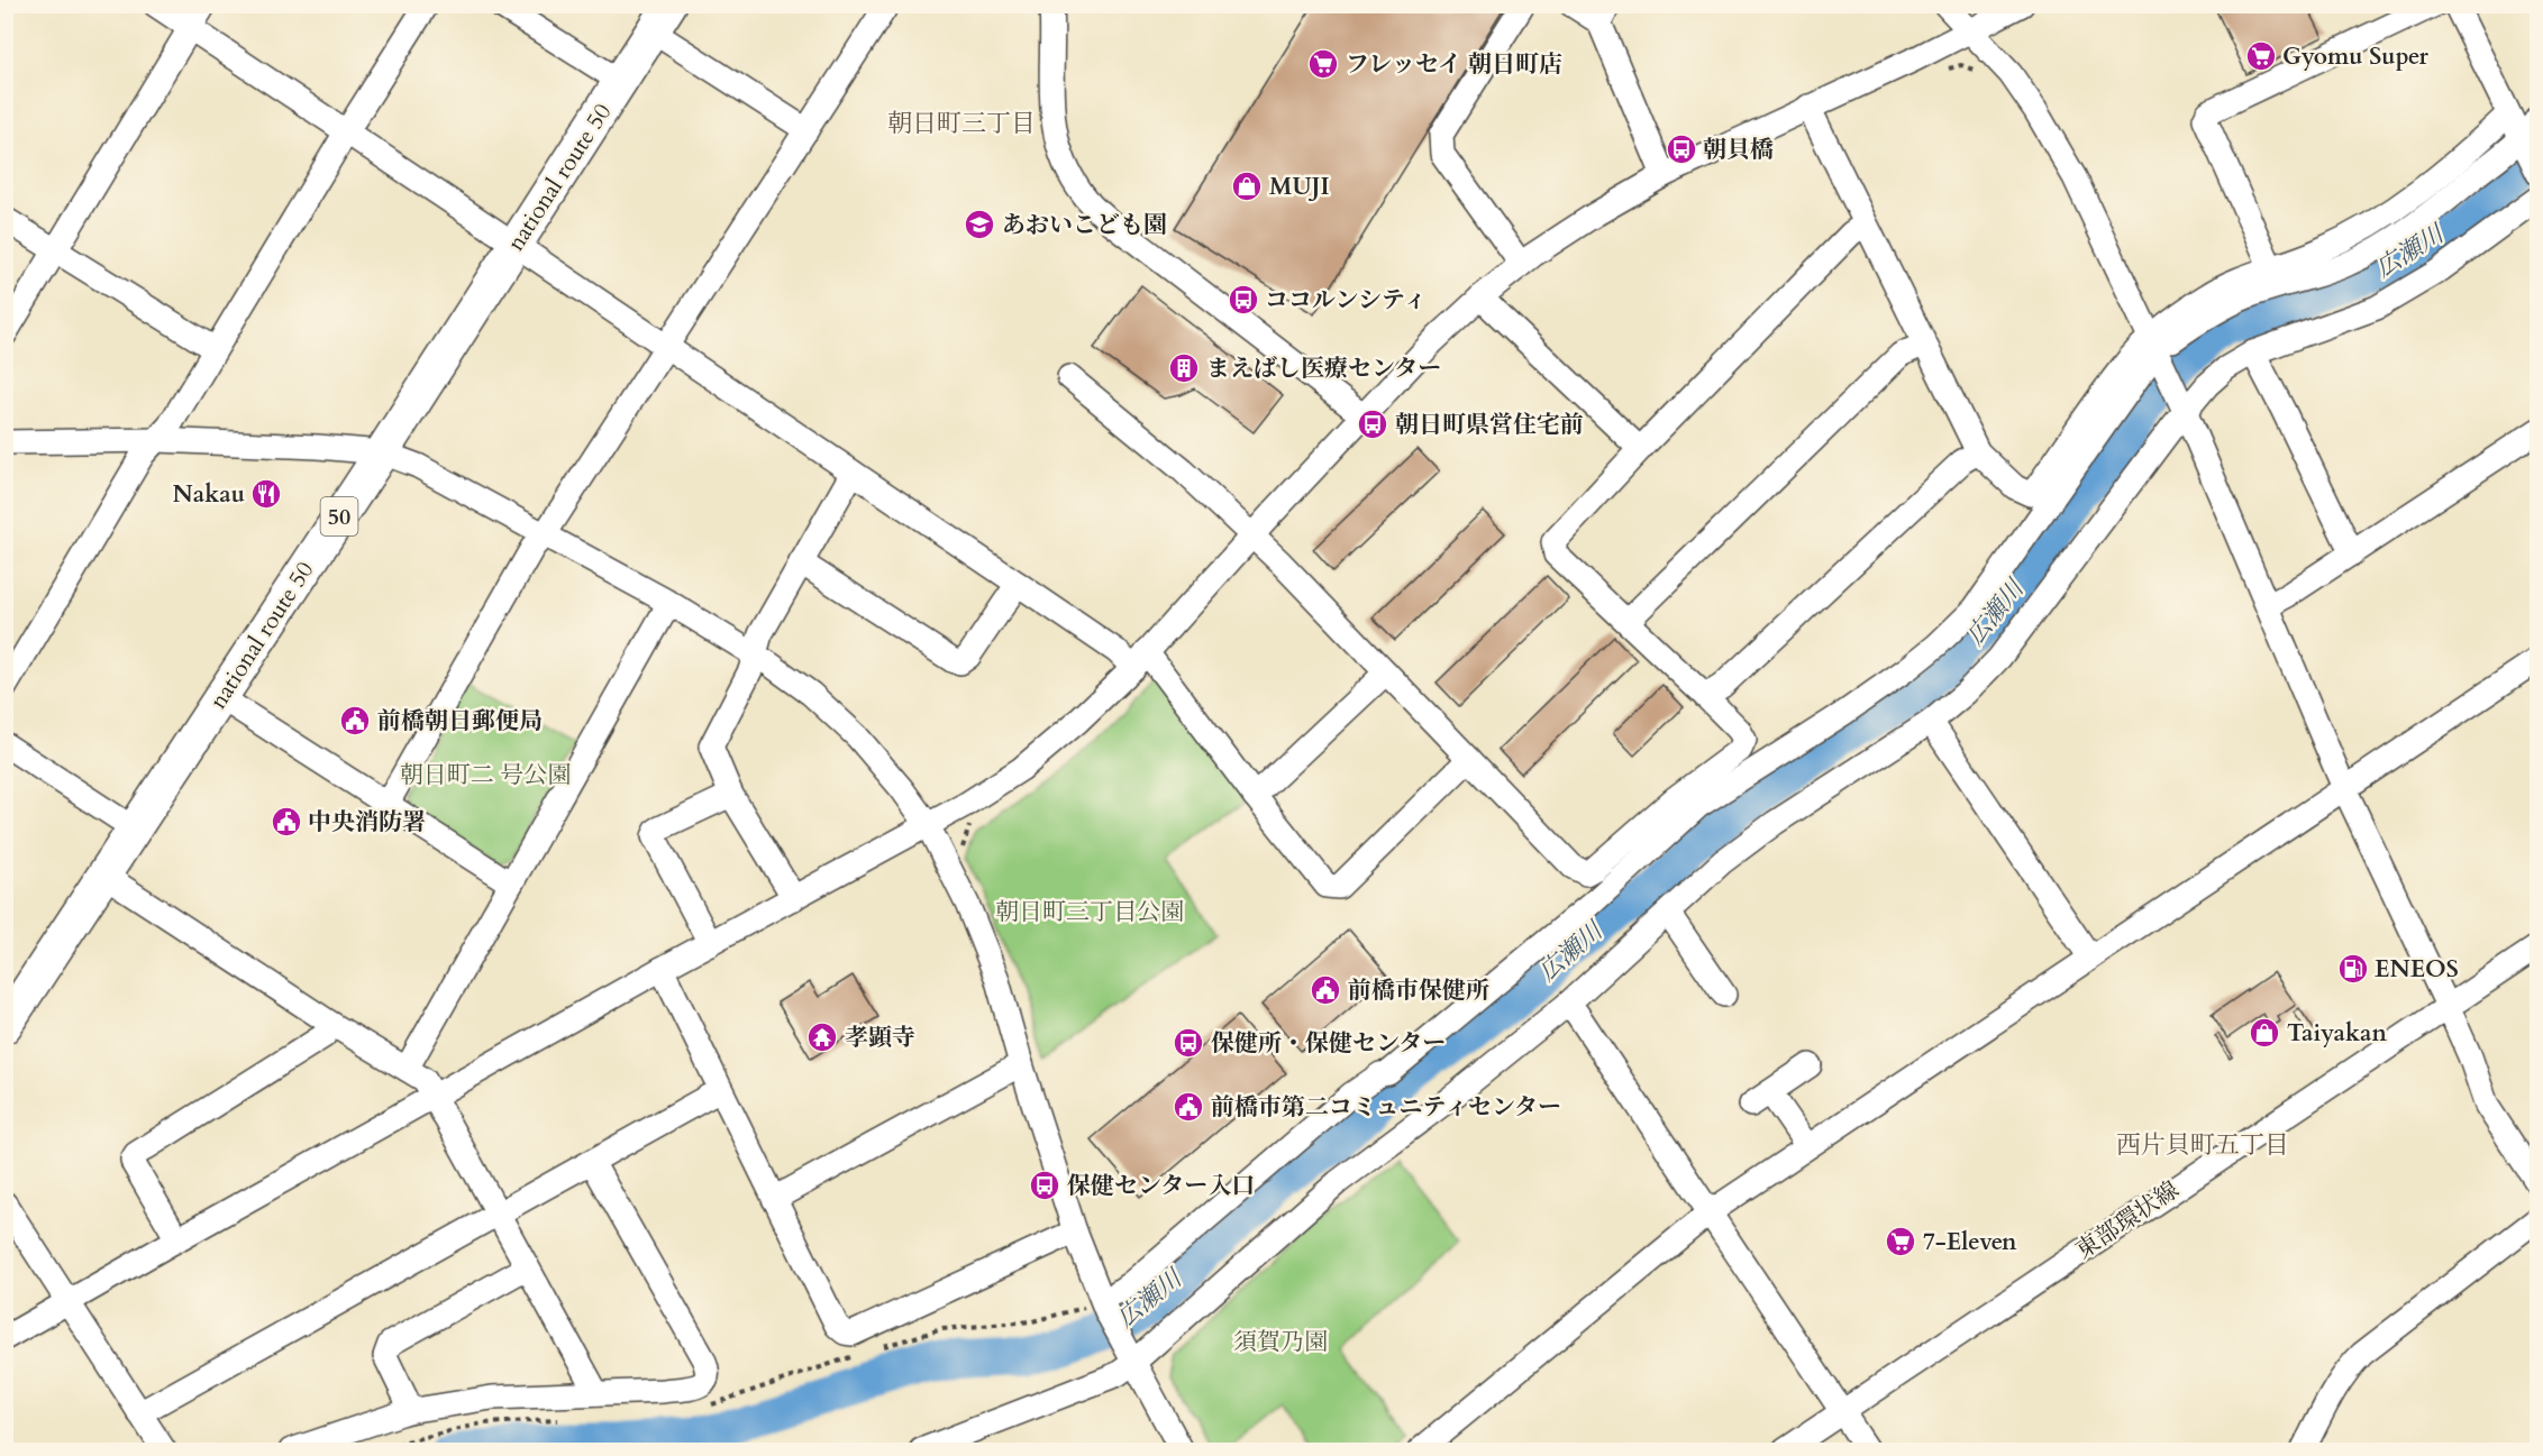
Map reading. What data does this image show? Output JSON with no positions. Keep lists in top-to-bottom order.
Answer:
{
  "streets": {
    "highway": ["national route 50", "50"],
    "street": ["東部環状線"]
  },
  "districts": ["朝日町三丁目", "西片貝町五丁目"],
  "water": ["広瀬川"],
  "parks": ["朝日町二 号公園", "朝日町三丁目公園", "須賀乃園"],
  "places": {
    "supermarket": ["Gyomu Super", "フレッセイ 朝日町店", "7-Eleven"],
    "bus stop": [
      "朝貝橋",
      "ココルンシティ",
      "朝日町県営住宅前",
      "保健所・保健センター",
      "保健センター入口"
    ],
    "shop": ["MUJI", "Taiyakan"],
    "school or university": ["あおいこども園"],
    "building": ["まえばし医療センター"],
    "restaurant": ["Nakau"],
    "public building": [
      "前橋朝日郵便局",
      "中央消防署",
      "前橋市保健所",
      "前橋市第二コミュニティセンター"
    ],
    "fuel station": ["ENEOS"],
    "temple": ["孝顕寺"]
  }
}
